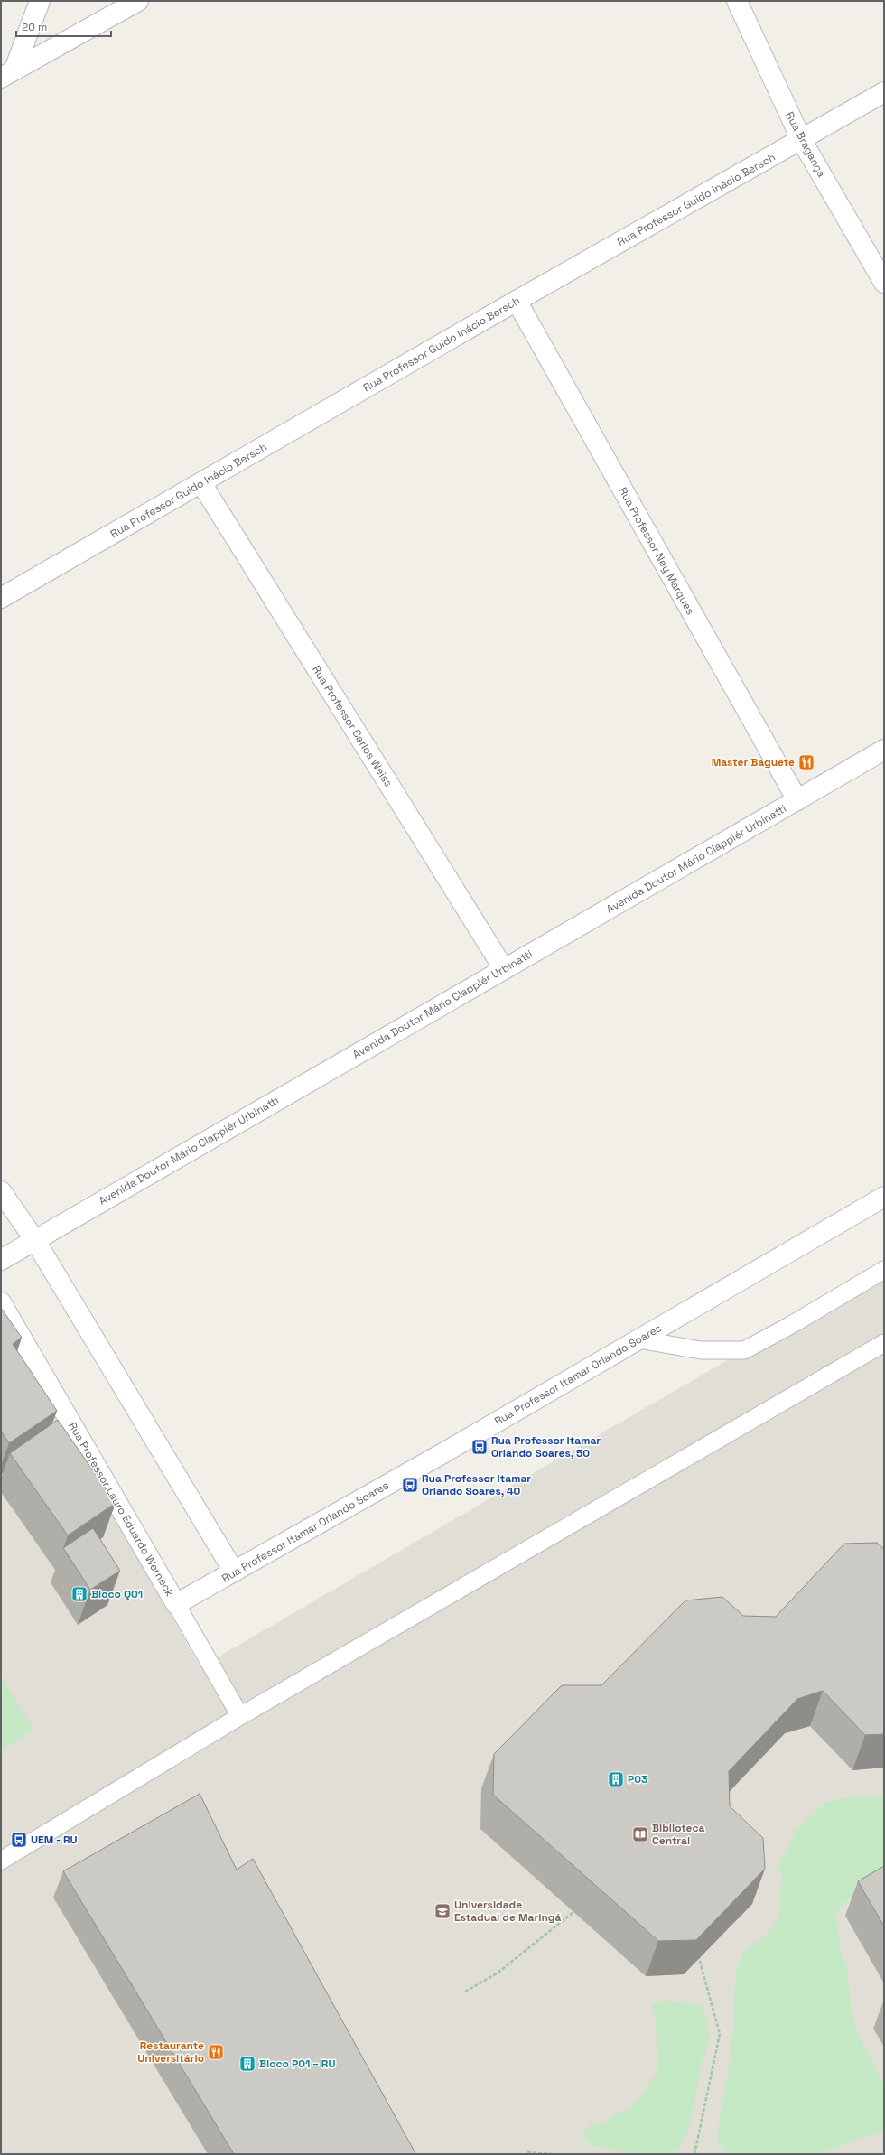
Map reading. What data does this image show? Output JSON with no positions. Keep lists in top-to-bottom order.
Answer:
{
  "streets": {
    "street": [
      "Rua Bragança",
      "Rua Professor Guido Inácio Bersch",
      "Rua Professor Ney Marques",
      "Rua Professor Carlos Weiss",
      "Avenida Doutor Mário Clappiér Urbinatti",
      "Rua Professor Itamar Orlando Soares",
      "Rua Professor Lauro Eduardo Werneck"
    ]
  },
  "crossings": [
    ["Rua Bragança", "Rua Professor Guido Inácio Bersch"],
    ["Rua Professor Guido Inácio Bersch", "Rua Professor Ney Marques"],
    ["Rua Professor Guido Inácio Bersch", "Rua Professor Carlos Weiss"],
    ["Rua Professor Ney Marques", "Avenida Doutor Mário Clappiér Urbinatti"],
    ["Rua Professor Carlos Weiss", "Avenida Doutor Mário Clappiér Urbinatti"],
    ["Rua Professor Itamar Orlando Soares", "Rua Professor Lauro Eduardo Werneck"]
  ],
  "places": {
    "restaurant": ["Master Baguete", "Restaurante Universitário"],
    "bus stop": ["Rua Professor Itamar Orlando Soares, 50", "Rua Professor Itamar Orlando Soares, 40", "UEM - RU"],
    "building": ["Bloco Q01", "P03", "Bloco P01 – RU"],
    "library": ["Biblioteca Central"],
    "school or university": ["Universidade Estadual de Maringá"]
  },
  "scale_bar": "20 m"
}
